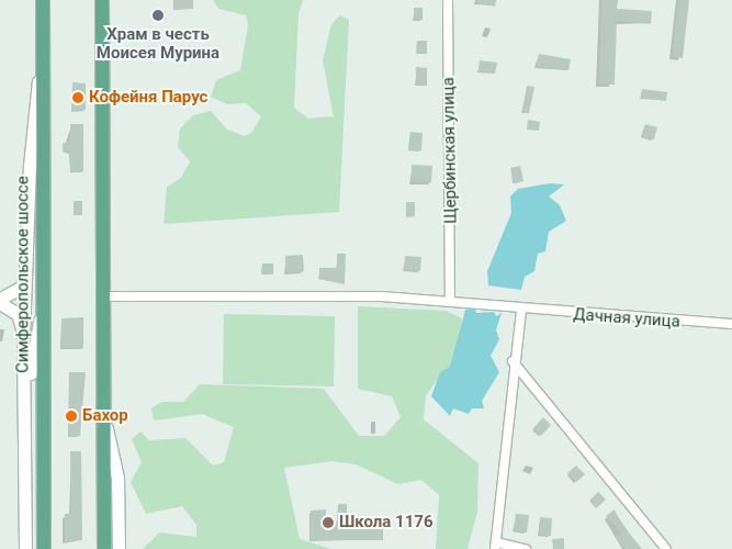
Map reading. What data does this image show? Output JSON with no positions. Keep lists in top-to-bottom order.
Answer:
{
  "streets": {
    "main road": ["Симферопольское шоссе"],
    "street": ["Щербинская улица", "Дачная улица"]
  },
  "crossings": [
    ["Щербинская улица", "Дачная улица"]
  ],
  "places": [
    "Храм в честь Моисея Мурина",
    "Кофейня Парус",
    "Бахор",
    "Школа 1176"
  ]
}
